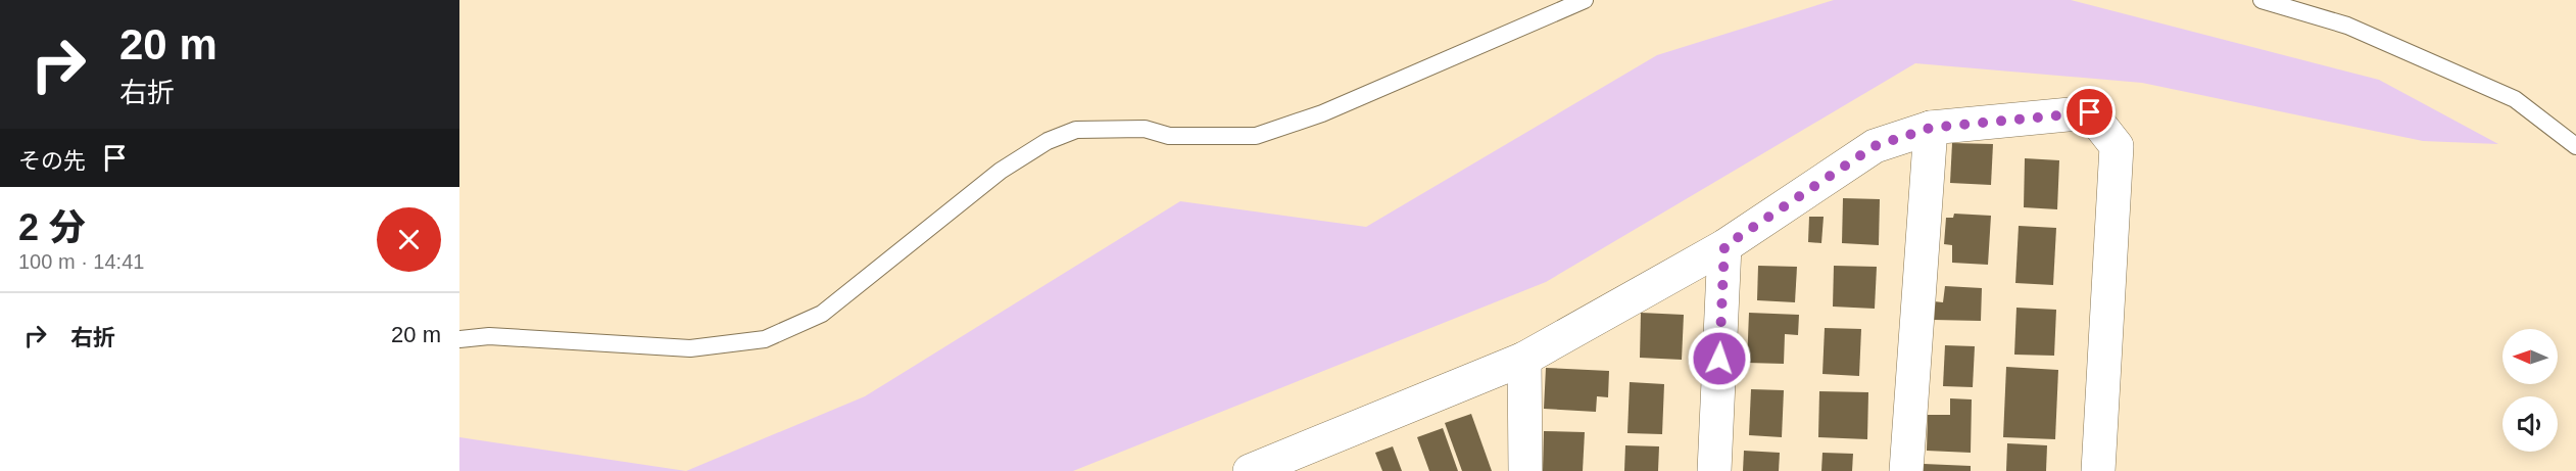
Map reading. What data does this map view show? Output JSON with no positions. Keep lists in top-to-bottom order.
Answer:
{
  "north": "left",
  "page": {
    "turn": ["20 m", "右折"],
    "then": "その先",
    "heading": ["2 分", "100 m · 14:41"],
    "list": [
      {
        "name": "右折",
        "value": "20 m"
      }
    ]
  }
}
